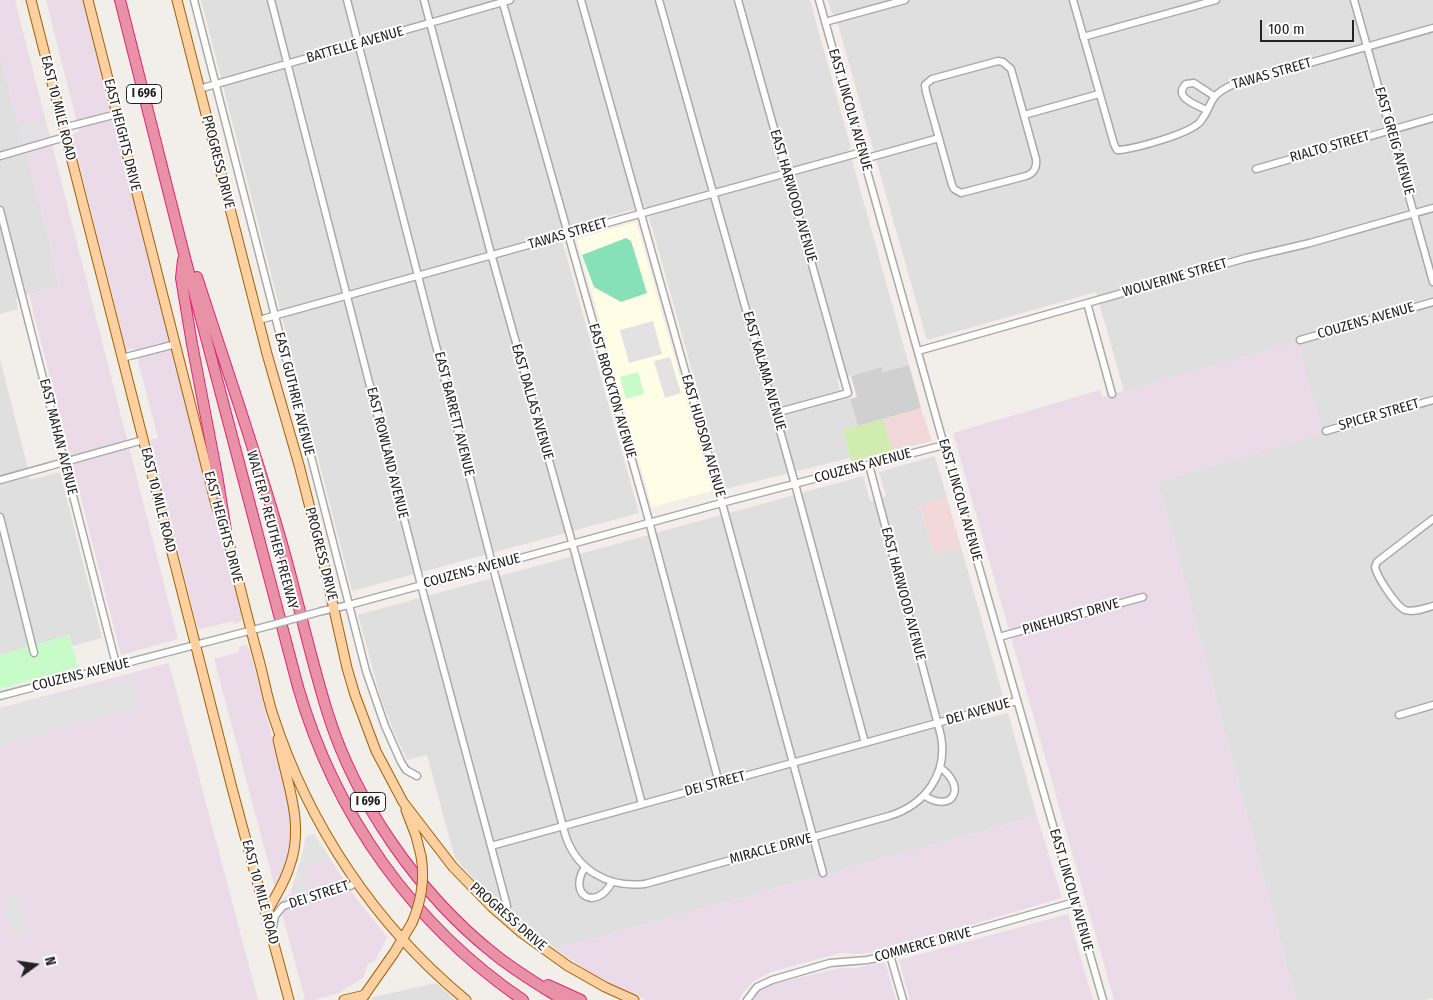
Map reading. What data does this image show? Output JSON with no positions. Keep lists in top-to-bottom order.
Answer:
{
  "streets": {
    "highway": ["I 696", "WALTER P REUTHER FREEWAY"],
    "main road": ["EAST 10 MILE ROAD", "EAST HEIGHTS DRIVE", "PROGRESS DRIVE"],
    "street": [
      "BATTELLE AVENUE",
      "TAWAS STREET",
      "EAST LINCOLN AVENUE",
      "EAST GREIG AVENUE",
      "RIALTO STREET",
      "EAST HARWOOD AVENUE",
      "WOLVERINE STREET",
      "COUZENS AVENUE",
      "EAST KALAMA AVENUE",
      "EAST BROCKTON AVENUE",
      "EAST GUTHRIE AVENUE",
      "EAST DALLAS AVENUE",
      "EAST BARRETT AVENUE",
      "SPICER STREET",
      "EAST HUDSON AVENUE",
      "EAST MAHAN AVENUE",
      "EAST ROWLAND AVENUE",
      "PINEHURST DRIVE",
      "DEI AVENUE",
      "DEI STREET",
      "MIRACLE DRIVE",
      "COMMERCE DRIVE"
    ]
  },
  "crossings": [
    ["BATTELLE AVENUE", "PROGRESS DRIVE"],
    ["BATTELLE AVENUE", "EAST BROCKTON AVENUE"],
    ["BATTELLE AVENUE", "EAST GUTHRIE AVENUE"],
    ["BATTELLE AVENUE", "EAST DALLAS AVENUE"],
    ["BATTELLE AVENUE", "EAST BARRETT AVENUE"],
    ["BATTELLE AVENUE", "EAST ROWLAND AVENUE"],
    ["TAWAS STREET", "EAST LINCOLN AVENUE"],
    ["TAWAS STREET", "EAST GREIG AVENUE"],
    ["TAWAS STREET", "PROGRESS DRIVE"],
    ["TAWAS STREET", "EAST HARWOOD AVENUE"],
    ["TAWAS STREET", "EAST KALAMA AVENUE"],
    ["TAWAS STREET", "EAST BROCKTON AVENUE"],
    ["TAWAS STREET", "EAST GUTHRIE AVENUE"],
    ["TAWAS STREET", "EAST DALLAS AVENUE"],
    ["TAWAS STREET", "EAST BARRETT AVENUE"],
    ["TAWAS STREET", "EAST HUDSON AVENUE"],
    ["TAWAS STREET", "EAST ROWLAND AVENUE"],
    ["EAST 10 MILE ROAD", "COUZENS AVENUE"],
    ["EAST 10 MILE ROAD", "DEI STREET"],
    ["EAST LINCOLN AVENUE", "WOLVERINE STREET"],
    ["EAST LINCOLN AVENUE", "COUZENS AVENUE"],
    ["EAST LINCOLN AVENUE", "PINEHURST DRIVE"],
    ["EAST LINCOLN AVENUE", "DEI AVENUE"],
    ["EAST LINCOLN AVENUE", "COMMERCE DRIVE"],
    ["EAST HEIGHTS DRIVE", "COUZENS AVENUE"],
    ["EAST HEIGHTS DRIVE", "DEI STREET"],
    ["EAST GREIG AVENUE", "RIALTO STREET"],
    ["EAST GREIG AVENUE", "WOLVERINE STREET"],
    ["PROGRESS DRIVE", "COUZENS AVENUE"],
    ["EAST HARWOOD AVENUE", "COUZENS AVENUE"],
    ["EAST HARWOOD AVENUE", "EAST KALAMA AVENUE"],
    ["EAST HARWOOD AVENUE", "DEI AVENUE"],
    ["EAST HARWOOD AVENUE", "DEI STREET"],
    ["EAST HARWOOD AVENUE", "MIRACLE DRIVE"],
    ["COUZENS AVENUE", "EAST KALAMA AVENUE"],
    ["COUZENS AVENUE", "EAST BROCKTON AVENUE"],
    ["COUZENS AVENUE", "EAST GUTHRIE AVENUE"],
    ["COUZENS AVENUE", "EAST DALLAS AVENUE"],
    ["COUZENS AVENUE", "EAST BARRETT AVENUE"],
    ["COUZENS AVENUE", "EAST HUDSON AVENUE"],
    ["COUZENS AVENUE", "EAST MAHAN AVENUE"],
    ["COUZENS AVENUE", "EAST ROWLAND AVENUE"],
    ["EAST KALAMA AVENUE", "DEI STREET"],
    ["EAST BROCKTON AVENUE", "DEI STREET"],
    ["EAST DALLAS AVENUE", "DEI STREET"],
    ["EAST BARRETT AVENUE", "DEI STREET"],
    ["EAST BARRETT AVENUE", "MIRACLE DRIVE"],
    ["EAST HUDSON AVENUE", "DEI STREET"],
    ["EAST HUDSON AVENUE", "MIRACLE DRIVE"],
    ["EAST ROWLAND AVENUE", "DEI STREET"],
    ["DEI AVENUE", "DEI STREET"],
    ["DEI AVENUE", "MIRACLE DRIVE"],
    ["DEI STREET", "MIRACLE DRIVE"]
  ],
  "scale_bar": "100 m",
  "north": "right"
}
